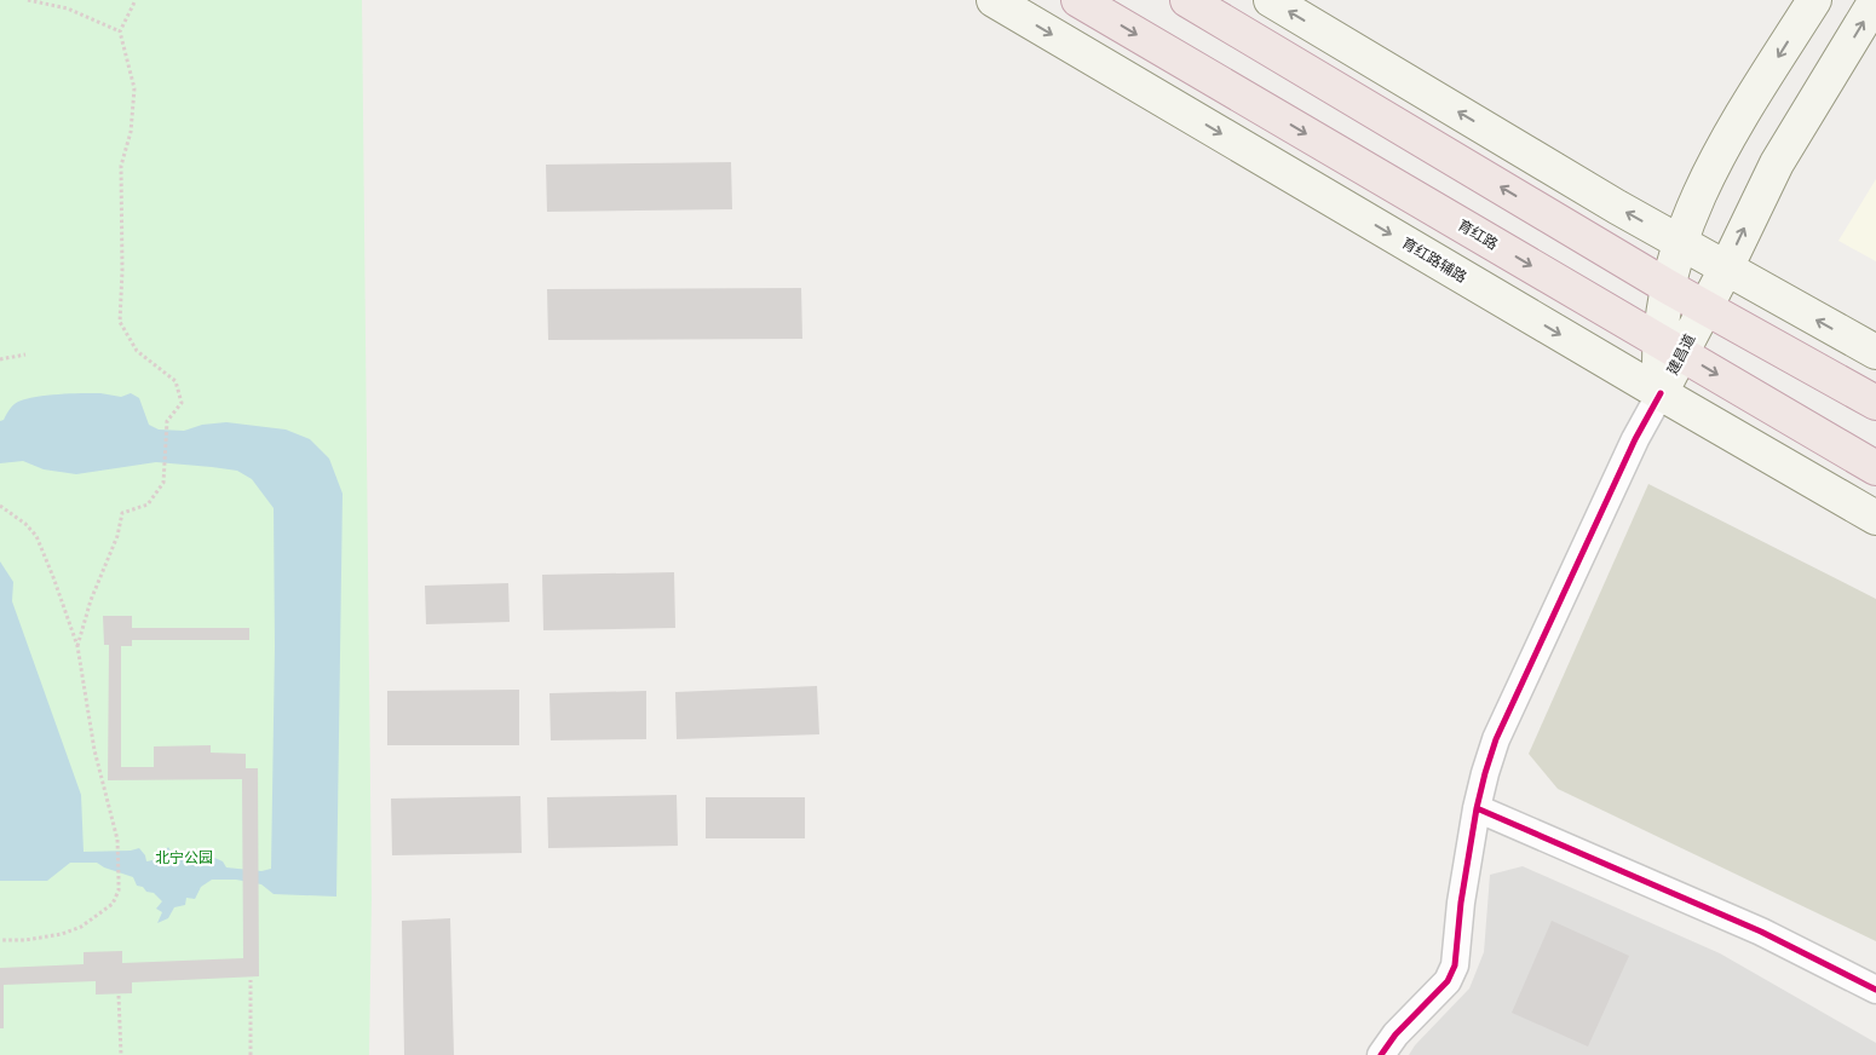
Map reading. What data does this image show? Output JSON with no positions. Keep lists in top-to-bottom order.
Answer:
{
  "streets": {
    "highway": ["育红路"],
    "main road": ["育红路辅路", "建昌道"]
  },
  "crossings": [
    ["育红路", "建昌道"],
    ["育红路辅路", "建昌道"]
  ],
  "parks": ["北宁公园"]
}
